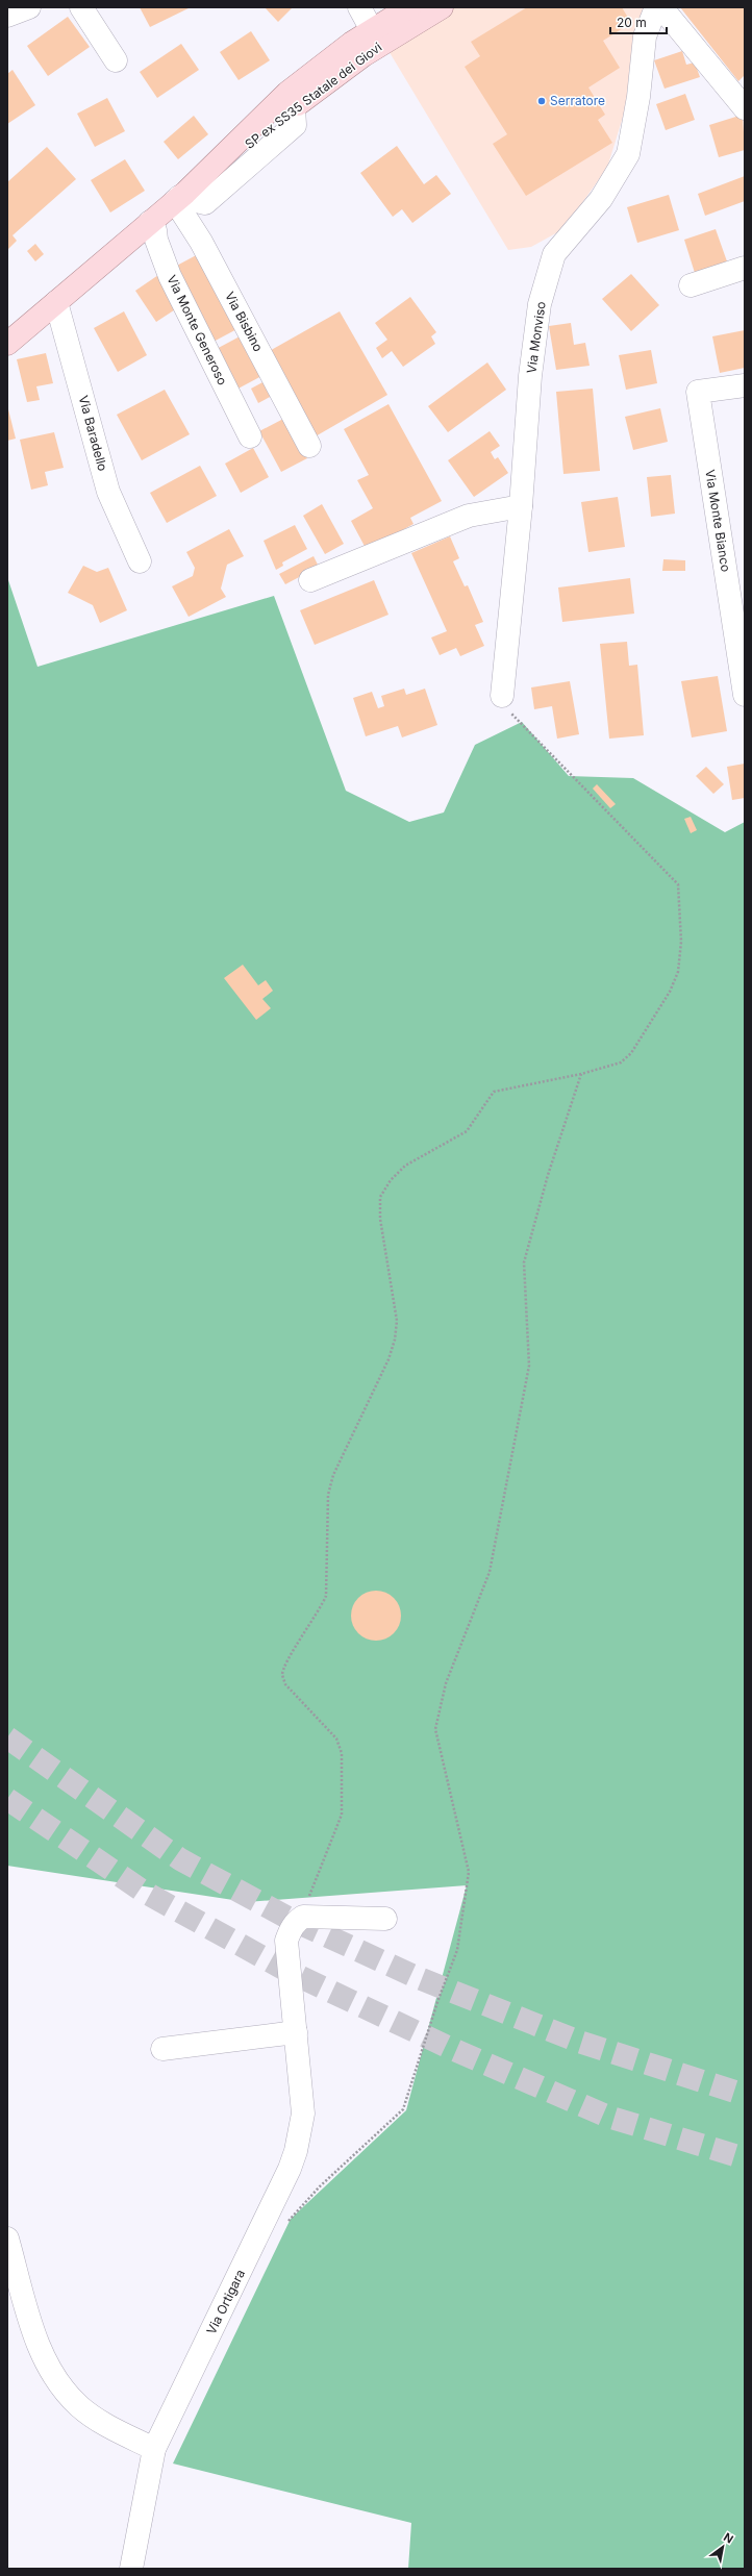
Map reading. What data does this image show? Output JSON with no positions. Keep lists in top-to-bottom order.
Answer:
{
  "streets": {
    "main road": ["SP ex SS35 Statale dei Giovi"],
    "street": [
      "Via Bisbino",
      "Via Monte Generoso",
      "Via Monviso",
      "Via Baradello",
      "Via Monte Bianco",
      "Via Ortigara"
    ]
  },
  "crossings": [
    ["SP ex SS35 Statale dei Giovi", "Via Bisbino"],
    ["SP ex SS35 Statale dei Giovi", "Via Monte Generoso"],
    ["SP ex SS35 Statale dei Giovi", "Via Baradello"]
  ],
  "places": ["Serratore"],
  "scale_bar": "20 m",
  "north": "top right"
}
